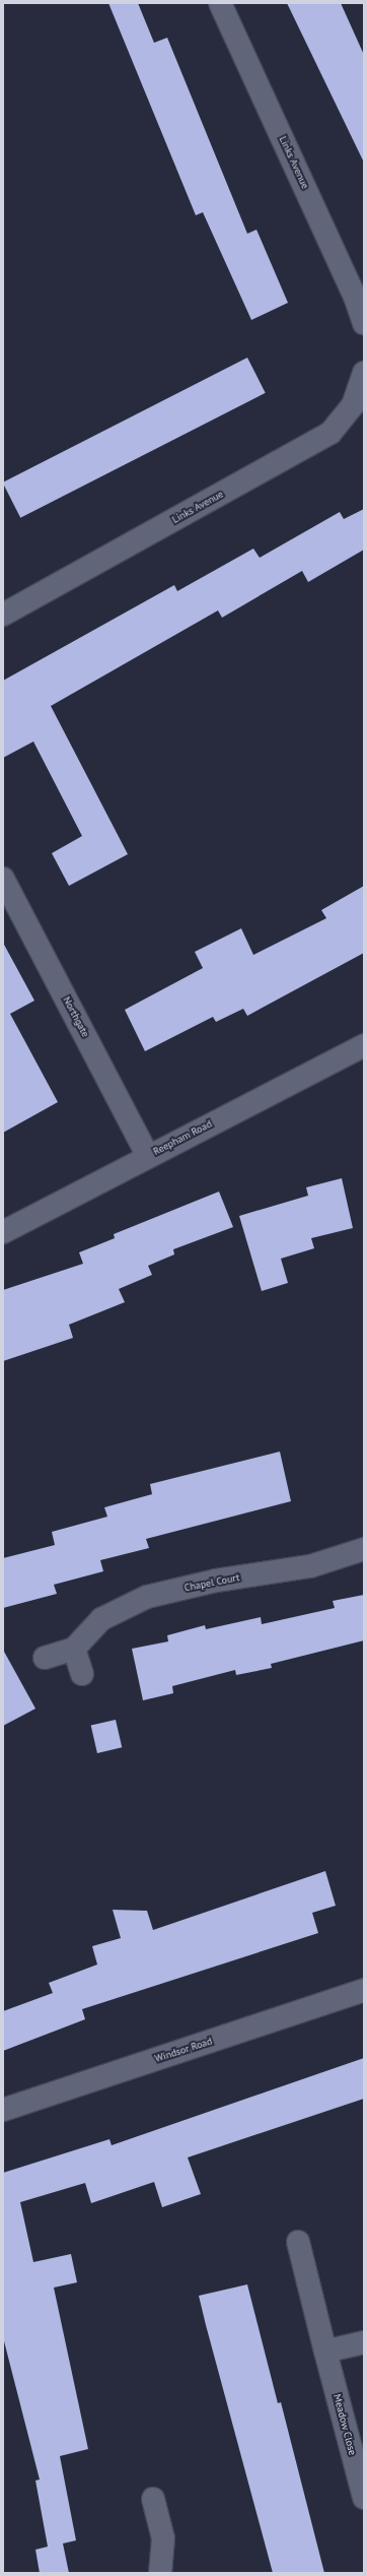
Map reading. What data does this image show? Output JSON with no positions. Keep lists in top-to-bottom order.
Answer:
{
  "streets": {
    "street": [
      "Links Avenue",
      "Northgate",
      "Reepham Road",
      "Chapel Court",
      "Windsor Road",
      "Meadow Close"
    ]
  },
  "crossings": [
    ["Northgate", "Reepham Road"]
  ]
}
